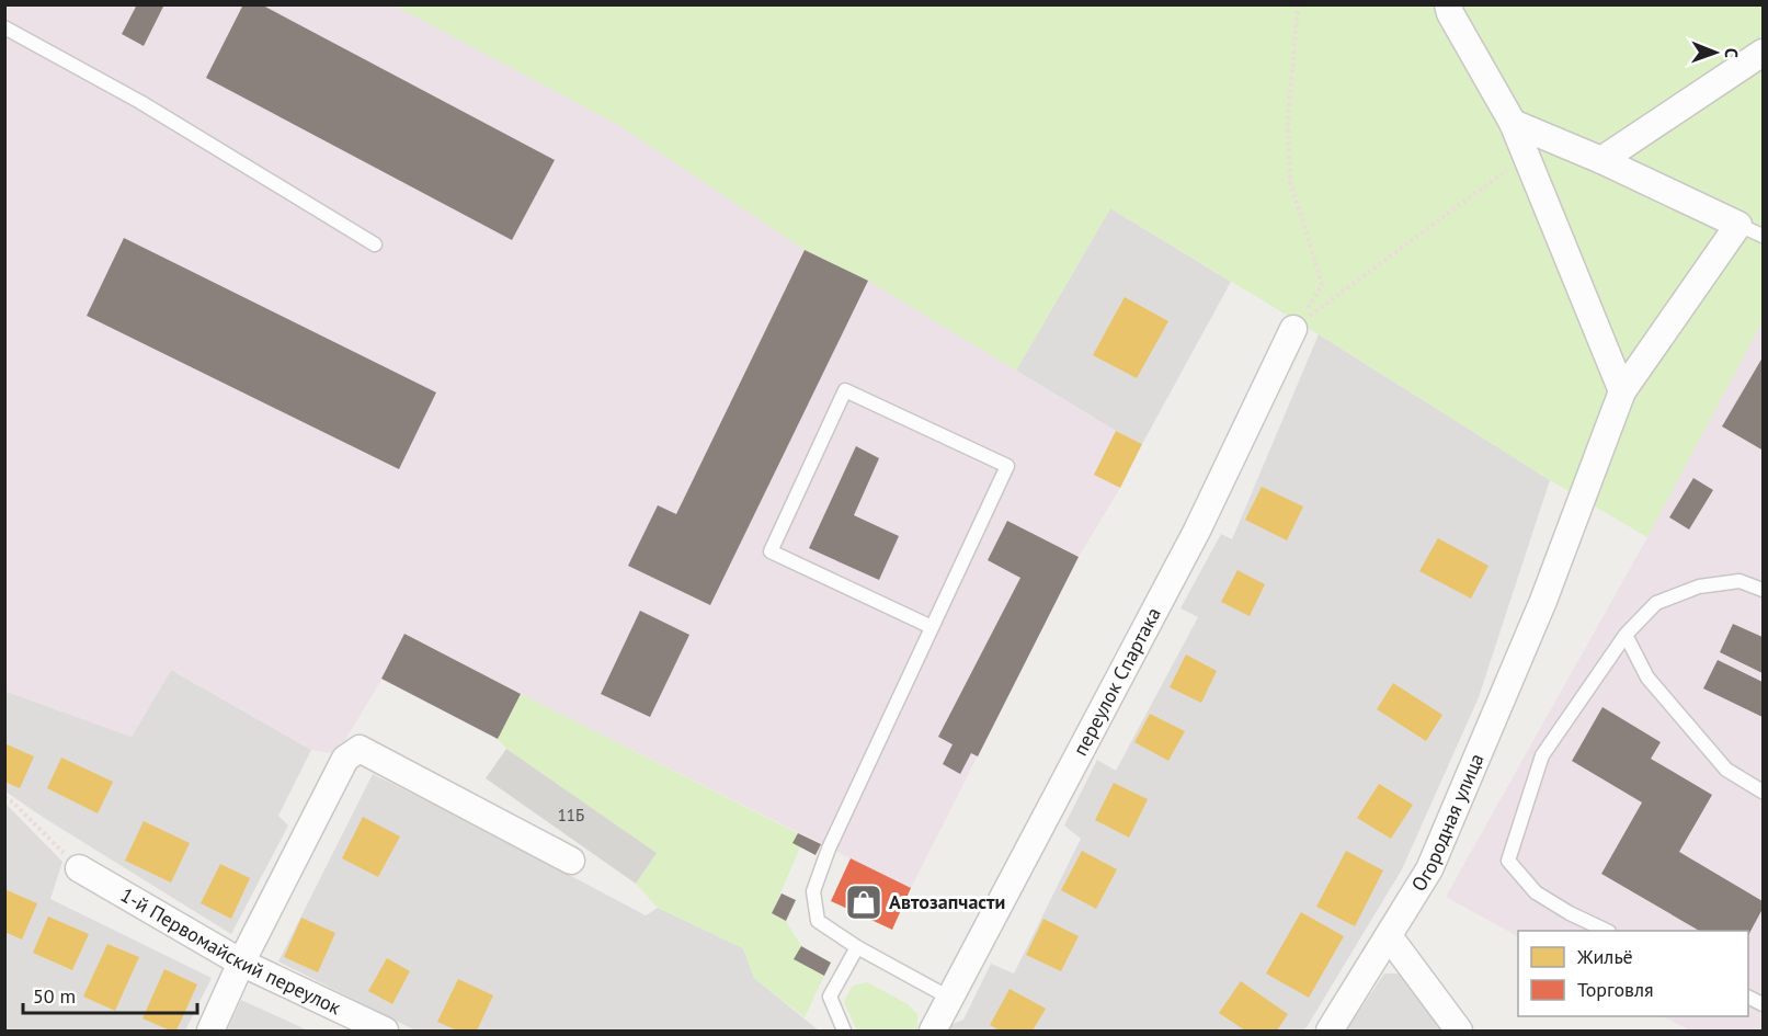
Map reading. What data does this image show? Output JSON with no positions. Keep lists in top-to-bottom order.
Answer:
{
  "streets": {
    "street": ["переулок Спартака", "Огородная улица", "1-й Первомайский переулок"]
  },
  "places": {
    "shop": ["Автозапчасти"]
  },
  "house_numbers": ["11Б"],
  "legend": ["Жильё", "Торговля"],
  "scale_bar": "50 m",
  "north": "right"
}
